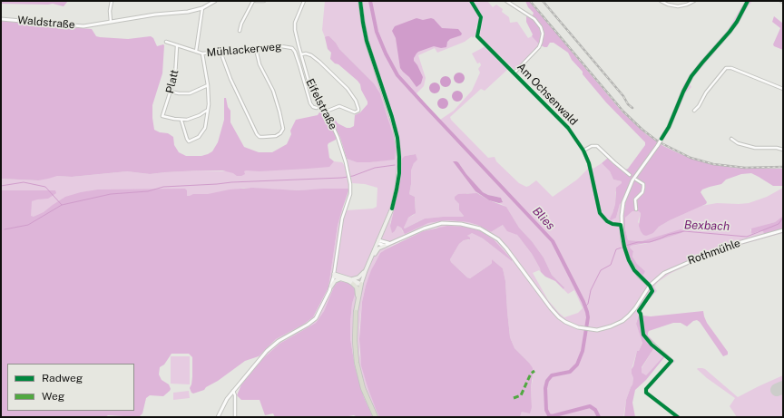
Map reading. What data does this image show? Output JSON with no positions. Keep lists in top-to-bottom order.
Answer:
{
  "streets": {
    "street": [
      "Waldstraße",
      "Mühlackerweg",
      "Platt",
      "Am Ochsenwald",
      "Eifelstraße",
      "Rothmühle"
    ]
  },
  "crossings": [
    ["Mühlackerweg", "Platt"]
  ],
  "water": ["Blies", "Bexbach"],
  "legend": ["Radweg", "Weg"]
}
